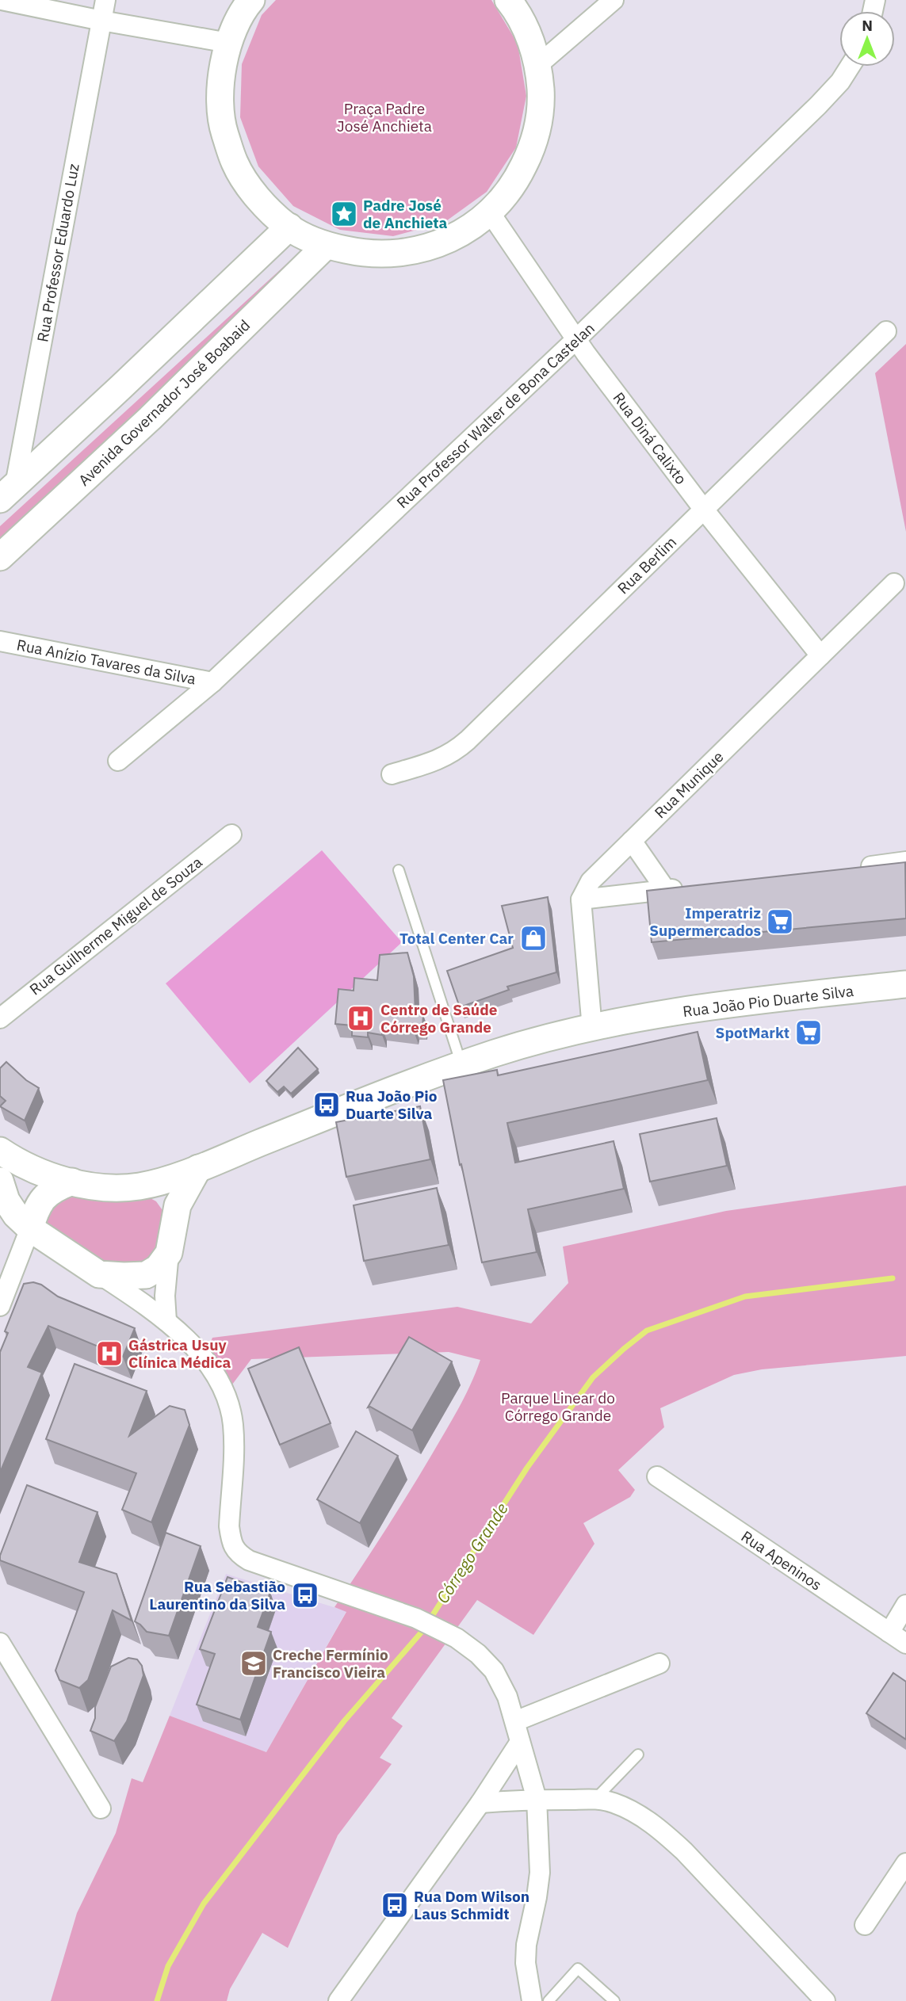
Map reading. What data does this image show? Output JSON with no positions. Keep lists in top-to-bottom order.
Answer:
{
  "streets": {
    "street": [
      "Rua Professor Eduardo Luz",
      "Avenida Governador José Boabaid",
      "Rua Professor Walter de Bona Castelan",
      "Rua Diná Calixto",
      "Rua Berlim",
      "Rua Anízio Tavares da Silva",
      "Rua Munique",
      "Rua Guilherme Miguel de Souza",
      "Rua João Pio Duarte Silva",
      "Rua Apeninos"
    ]
  },
  "crossings": [
    ["Rua Professor Walter de Bona Castelan", "Rua Diná Calixto"],
    ["Rua Professor Walter de Bona Castelan", "Rua Anízio Tavares da Silva"],
    ["Rua Diná Calixto", "Rua Berlim"],
    ["Rua Diná Calixto", "Rua Munique"]
  ],
  "water": ["Córrego Grande"],
  "parks": ["Praça Padre José Anchieta", "Parque Linear do Córrego Grande"],
  "places": {
    "place": ["Padre José de Anchieta"],
    "supermarket": ["Imperatriz Supermercados", "SpotMarkt"],
    "shop": ["Total Center Car"],
    "hospital": ["Centro de Saúde Córrego Grande", "Gástrica Usuy Clínica Médica"],
    "bus stop": ["Rua João Pio Duarte Silva", "Rua Sebastião Laurentino da Silva", "Rua Dom Wilson Laus Schmidt"],
    "school or university": ["Creche Fermínio Francisco Vieira"]
  },
  "north": "top"
}
